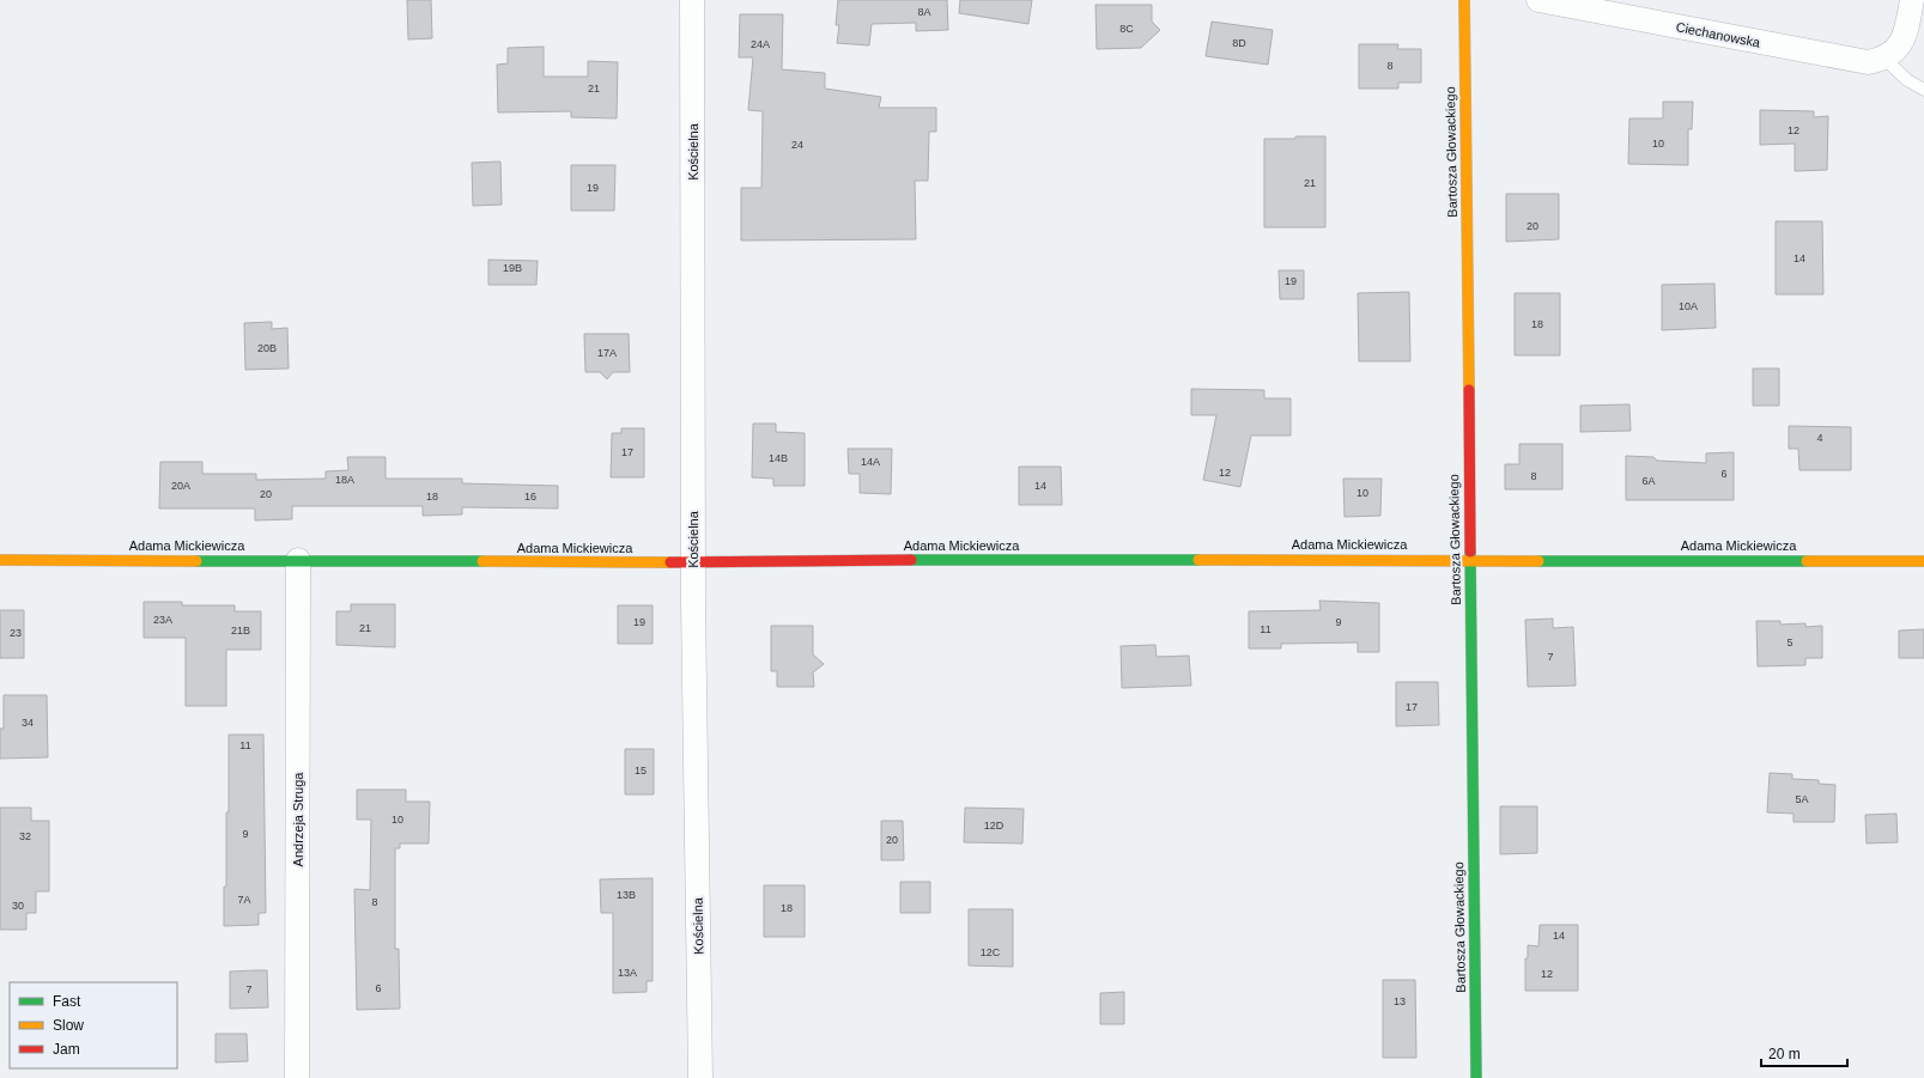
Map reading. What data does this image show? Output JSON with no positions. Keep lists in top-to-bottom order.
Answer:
{
  "streets": {
    "street": [
      "Ciechanowska",
      "Kościelna",
      "Bartosza Głowackiego",
      "Adama Mickiewicza",
      "Andrzeja Struga"
    ]
  },
  "crossings": [
    ["Kościelna", "Adama Mickiewicza"],
    ["Bartosza Głowackiego", "Adama Mickiewicza"],
    ["Adama Mickiewicza", "Andrzeja Struga"]
  ],
  "house_numbers": [
    "8A",
    "8C",
    "8D",
    "24A",
    "8",
    "21",
    "12",
    "10",
    "24",
    "21",
    "19",
    "20",
    "14",
    "19B",
    "19",
    "10A",
    "18",
    "20B",
    "17A",
    "4",
    "17",
    "14B",
    "14A",
    "12",
    "6",
    "8",
    "18A",
    "6A",
    "20A",
    "14",
    "10",
    "20",
    "18",
    "16",
    "23A",
    "19",
    "9",
    "21",
    "11",
    "21B",
    "23",
    "5",
    "7",
    "17",
    "34",
    "11",
    "15",
    "5A",
    "10",
    "12D",
    "9",
    "32",
    "20",
    "13B",
    "7A",
    "8",
    "30",
    "18",
    "14",
    "12C",
    "13A",
    "12",
    "6",
    "7",
    "13"
  ],
  "legend": ["Fast", "Slow", "Jam"],
  "scale_bar": "20 m"
}
